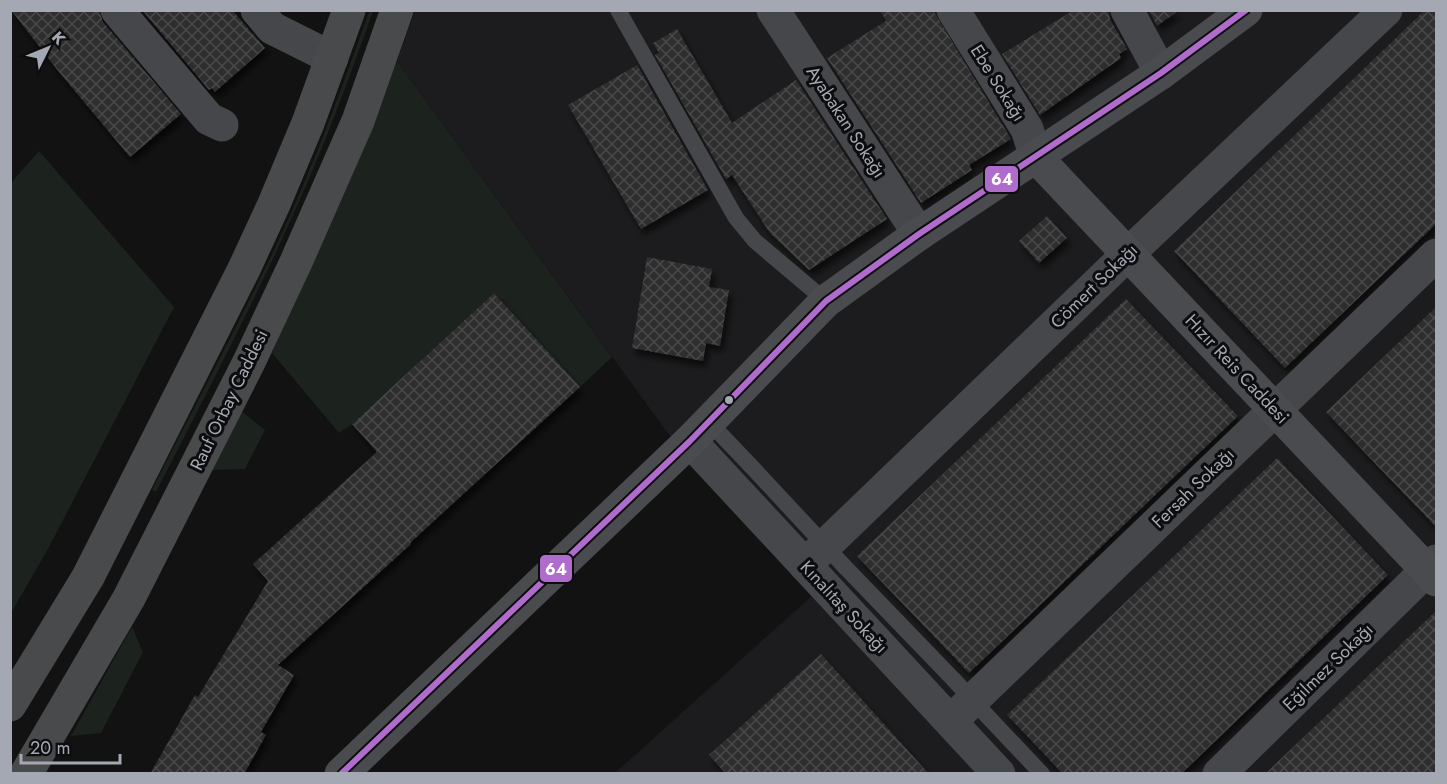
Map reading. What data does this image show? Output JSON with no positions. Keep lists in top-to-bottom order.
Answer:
{
  "streets": {
    "main road": ["Rauf Orbay Caddesi"],
    "street": [
      "Ebe Sokağı",
      "Ayabakan Sokağı",
      "Cömert Sokağı",
      "Hızır Reis Caddesi",
      "Fersah Sokağı",
      "Kınalıtaş Sokağı",
      "Eğilmez Sokağı"
    ]
  },
  "crossings": [
    ["Ebe Sokağı", "Hızır Reis Caddesi"],
    ["Cömert Sokağı", "Hızır Reis Caddesi"],
    ["Cömert Sokağı", "Kınalıtaş Sokağı"],
    ["Hızır Reis Caddesi", "Fersah Sokağı"],
    ["Hızır Reis Caddesi", "Eğilmez Sokağı"],
    ["Fersah Sokağı", "Kınalıtaş Sokağı"]
  ],
  "lines": ["transit line 64"],
  "scale_bar": "20 m",
  "north": "top right"
}
